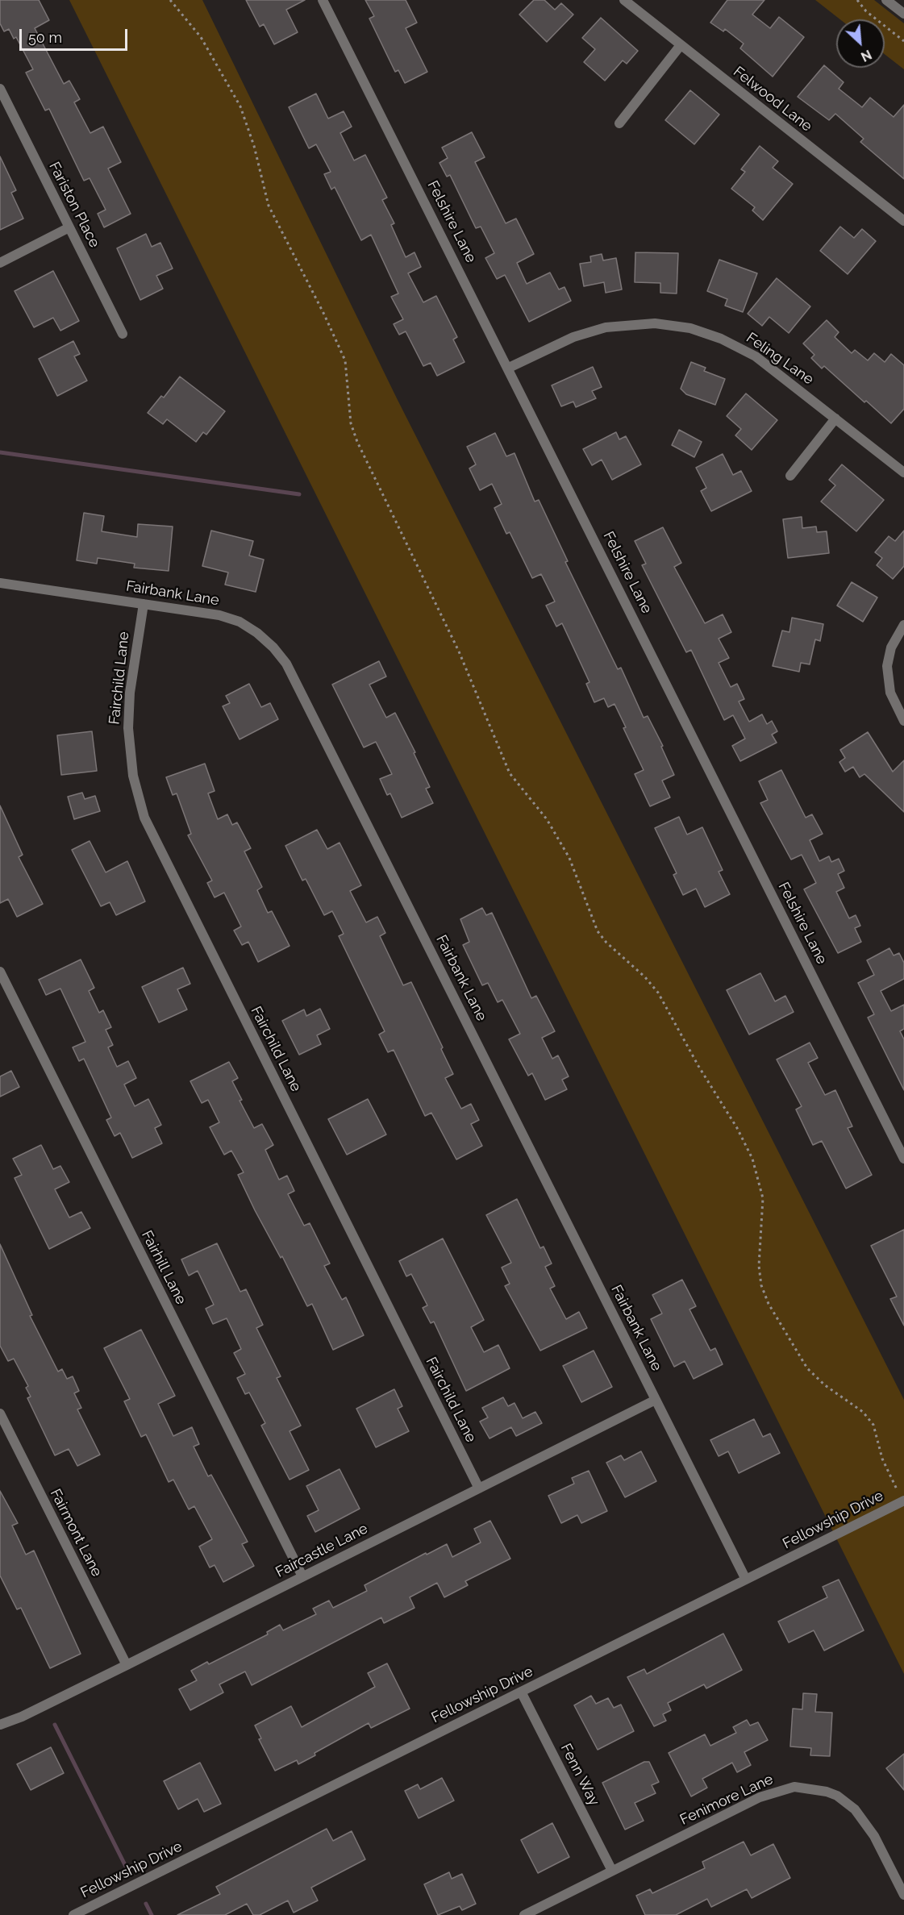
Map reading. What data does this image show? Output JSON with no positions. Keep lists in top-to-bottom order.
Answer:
{
  "streets": {
    "street": [
      "Felwood Lane",
      "Fariston Place",
      "Felshire Lane",
      "Feling Lane",
      "Fairbank Lane",
      "Fairchild Lane",
      "Fairhill Lane",
      "Fellowship Drive",
      "Fairmont Lane",
      "Faircastle Lane",
      "Fenn Way",
      "Fenimore Lane"
    ]
  },
  "crossings": [
    ["Felshire Lane", "Feling Lane"],
    ["Fairbank Lane", "Fairchild Lane"],
    ["Fairbank Lane", "Fellowship Drive"],
    ["Fairbank Lane", "Faircastle Lane"],
    ["Fairchild Lane", "Faircastle Lane"],
    ["Fairhill Lane", "Faircastle Lane"],
    ["Fellowship Drive", "Fenn Way"],
    ["Fairmont Lane", "Faircastle Lane"],
    ["Fenn Way", "Fenimore Lane"]
  ],
  "scale_bar": "50 m",
  "north": "bottom right"
}
